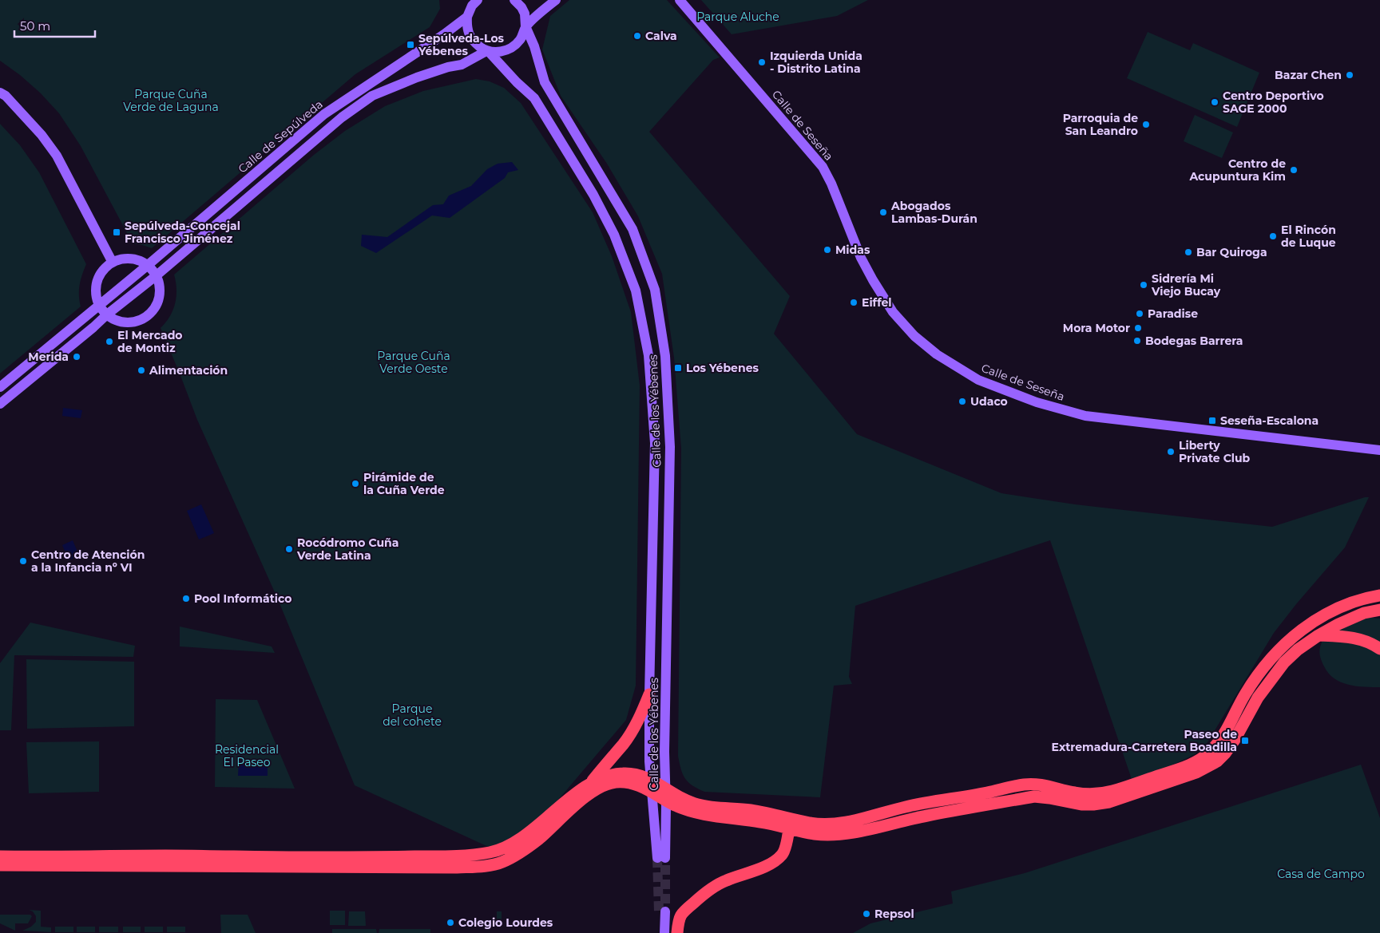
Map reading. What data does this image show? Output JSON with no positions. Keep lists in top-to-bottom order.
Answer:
{
  "streets": {
    "street": ["Calle de Seseña", "Calle de Sepúlveda", "Calle de los Yébenes"]
  },
  "crossings": [
    ["Calle de Sepúlveda", "Calle de los Yébenes"]
  ],
  "parks": [
    "Parque Aluche",
    "Parque Cuña Verde de Laguna",
    "Parque Cuña Verde Oeste",
    "Parque del cohete",
    "Residencial El Paseo",
    "Casa de Campo"
  ],
  "places": {
    "other": [
      "Calva",
      "Izquierda Unida - Distrito Latina",
      "Bazar Chen",
      "Centro Deportivo SAGE 2000",
      "Parroquia de San Leandro",
      "Centro de Acupuntura Kim",
      "Abogados Lambas-Durán",
      "El Rincón de Luque",
      "Midas",
      "Bar Quiroga",
      "Sidrería Mi Viejo Bucay",
      "Eiffel",
      "Paradise",
      "Mora Motor",
      "Bodegas Barrera",
      "El Mercado de Montiz",
      "Merida",
      "Alimentación",
      "Udaco",
      "Liberty Private Club",
      "Pirámide de la Cuña Verde",
      "Rocódromo Cuña Verde Latina",
      "Centro de Atención a la Infancia nº VI",
      "Pool Informático",
      "Repsol",
      "Colegio Lourdes"
    ],
    "transit": [
      "Sepúlveda-Los Yébenes",
      "Sepúlveda-Concejal Francisco Jiménez",
      "Los Yébenes",
      "Seseña-Escalona",
      "Paseo de Extremadura-Carretera Boadilla"
    ]
  },
  "scale_bar": "50 m"
}
